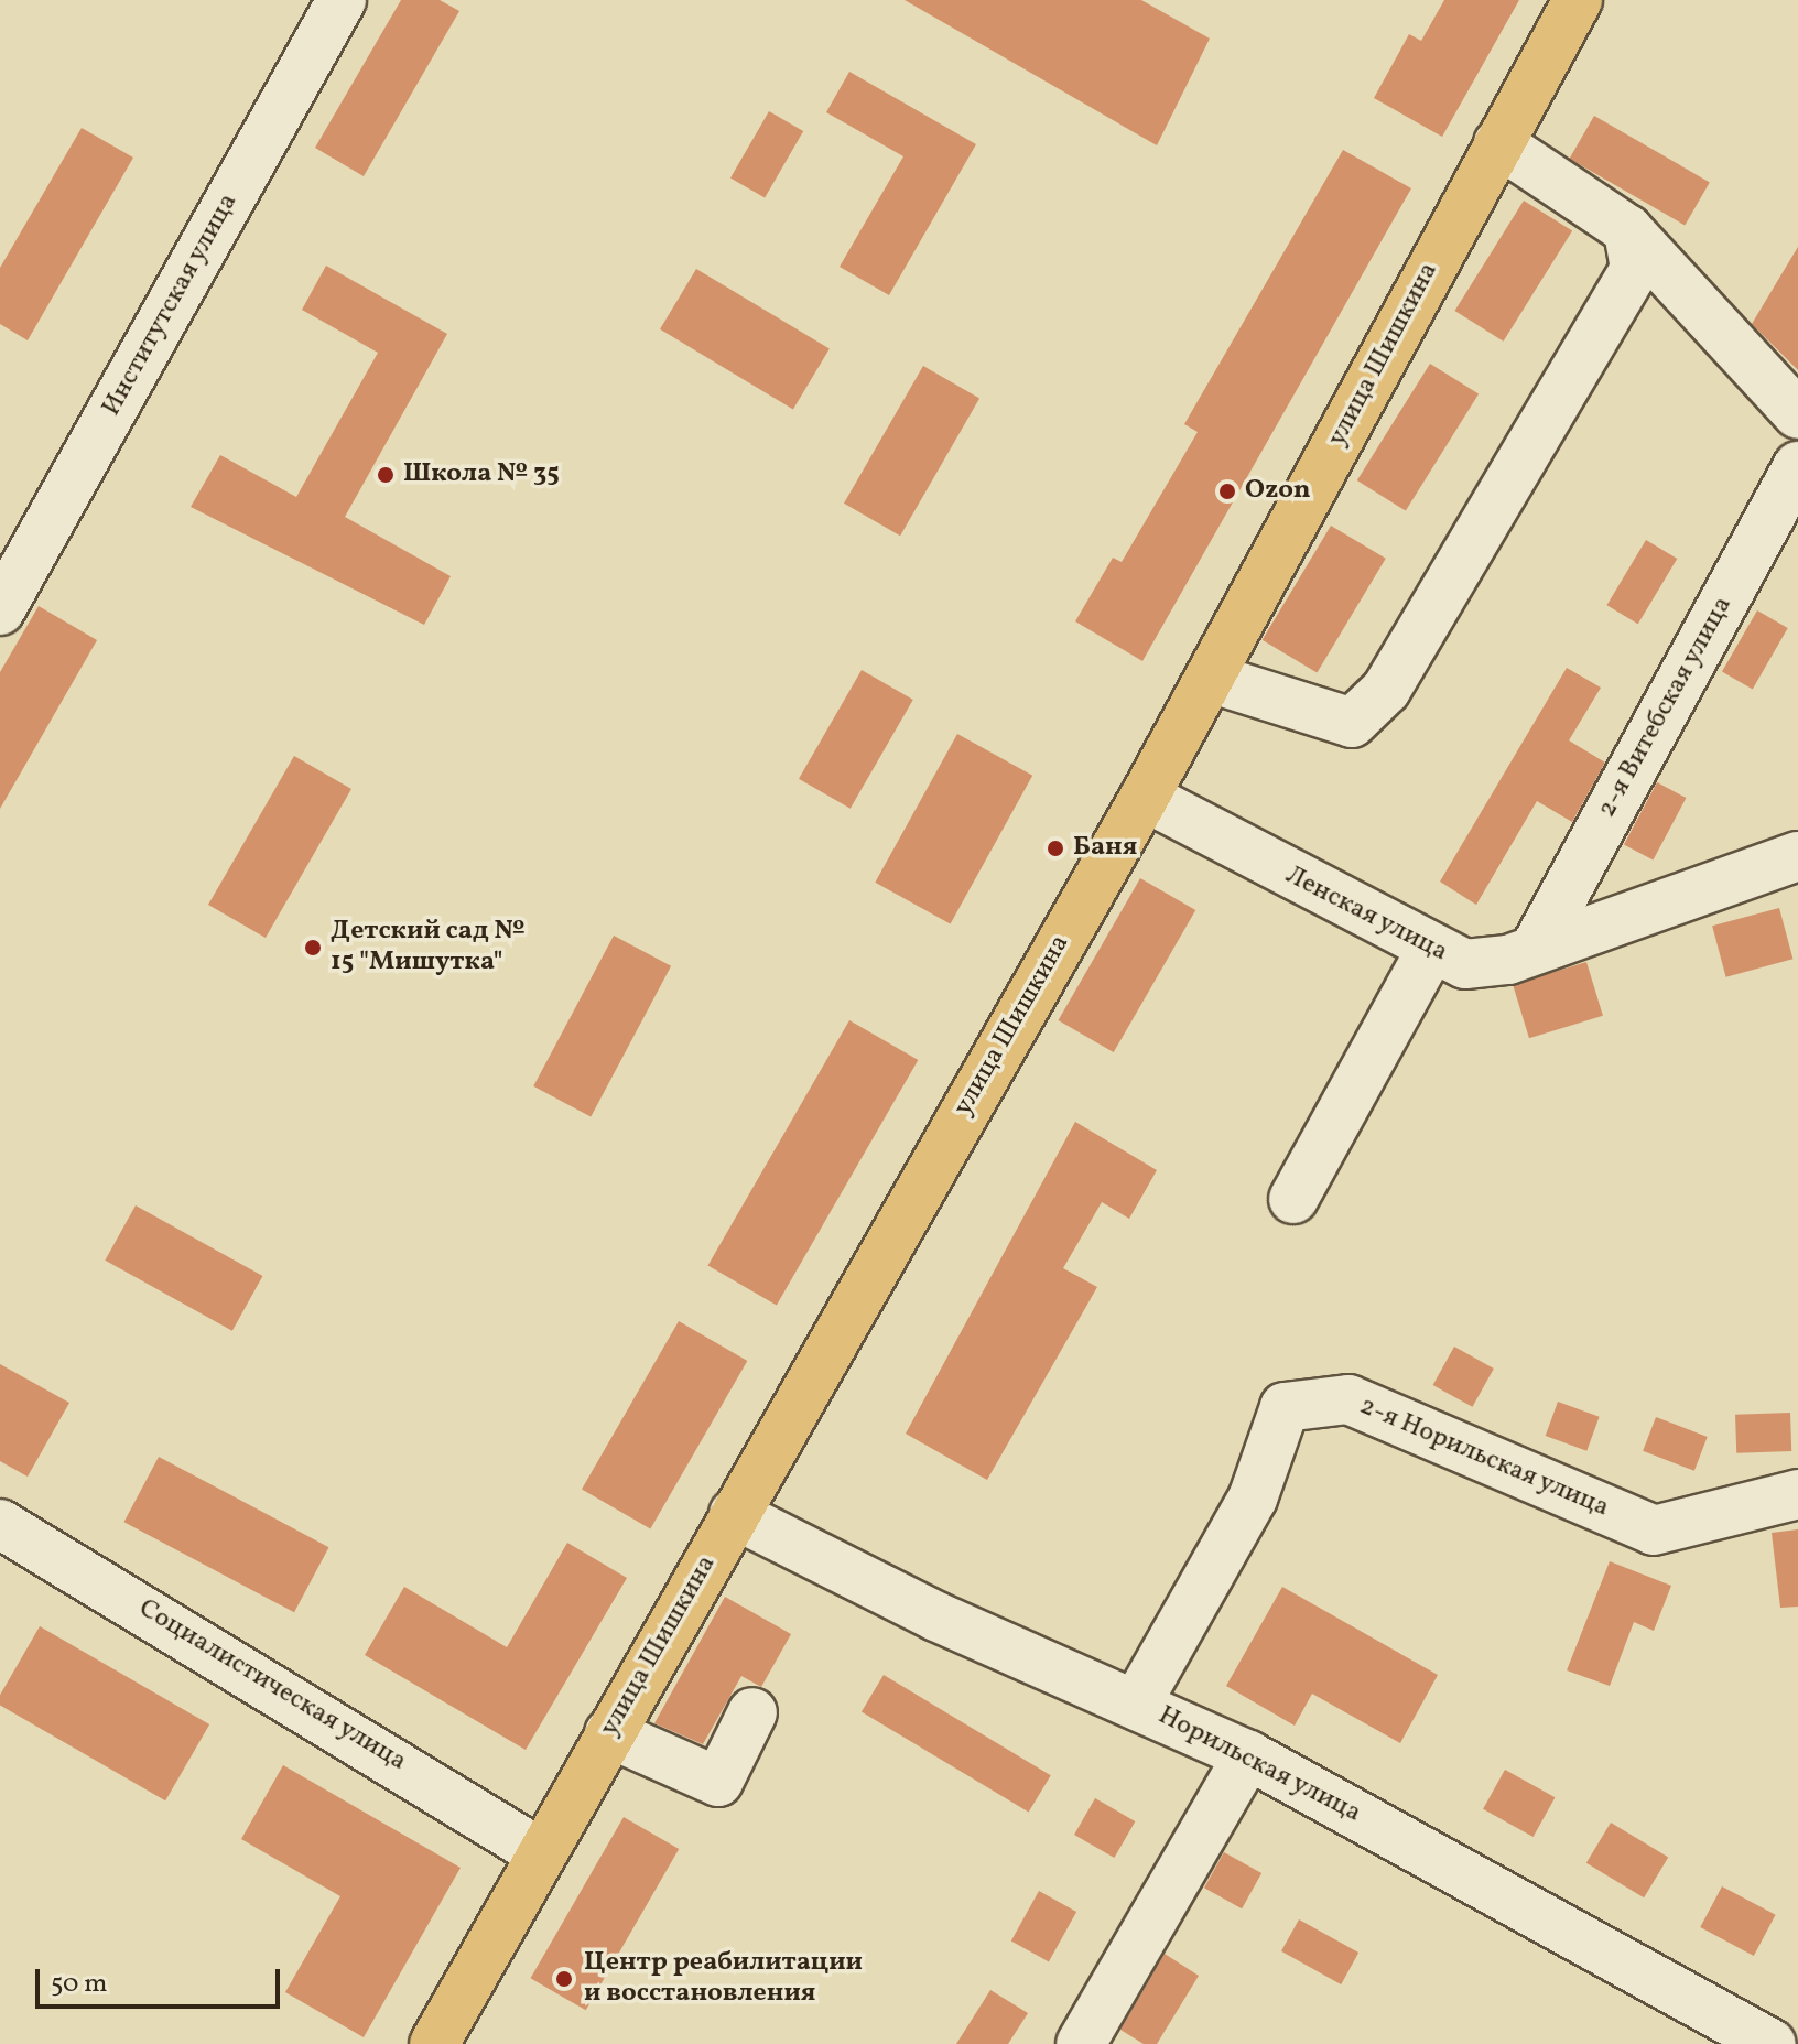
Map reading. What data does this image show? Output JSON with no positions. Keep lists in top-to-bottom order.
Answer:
{
  "streets": {
    "main road": ["улица Шишкина"],
    "street": [
      "Институтская улица",
      "2-я Витебская улица",
      "Ленская улица",
      "2-я Норильская улица",
      "Социалистическая улица",
      "Норильская улица"
    ]
  },
  "crossings": [
    ["улица Шишкина", "Ленская улица"],
    ["улица Шишкина", "Социалистическая улица"],
    ["улица Шишкина", "Норильская улица"],
    ["2-я Витебская улица", "Ленская улица"],
    ["2-я Норильская улица", "Норильская улица"]
  ],
  "places": [
    "Школа № 35",
    "Ozon",
    "Баня",
    "Детский сад № 15 \"Мишутка\"",
    "Центр реабилитации и восстановления"
  ],
  "scale_bar": "50 m"
}
